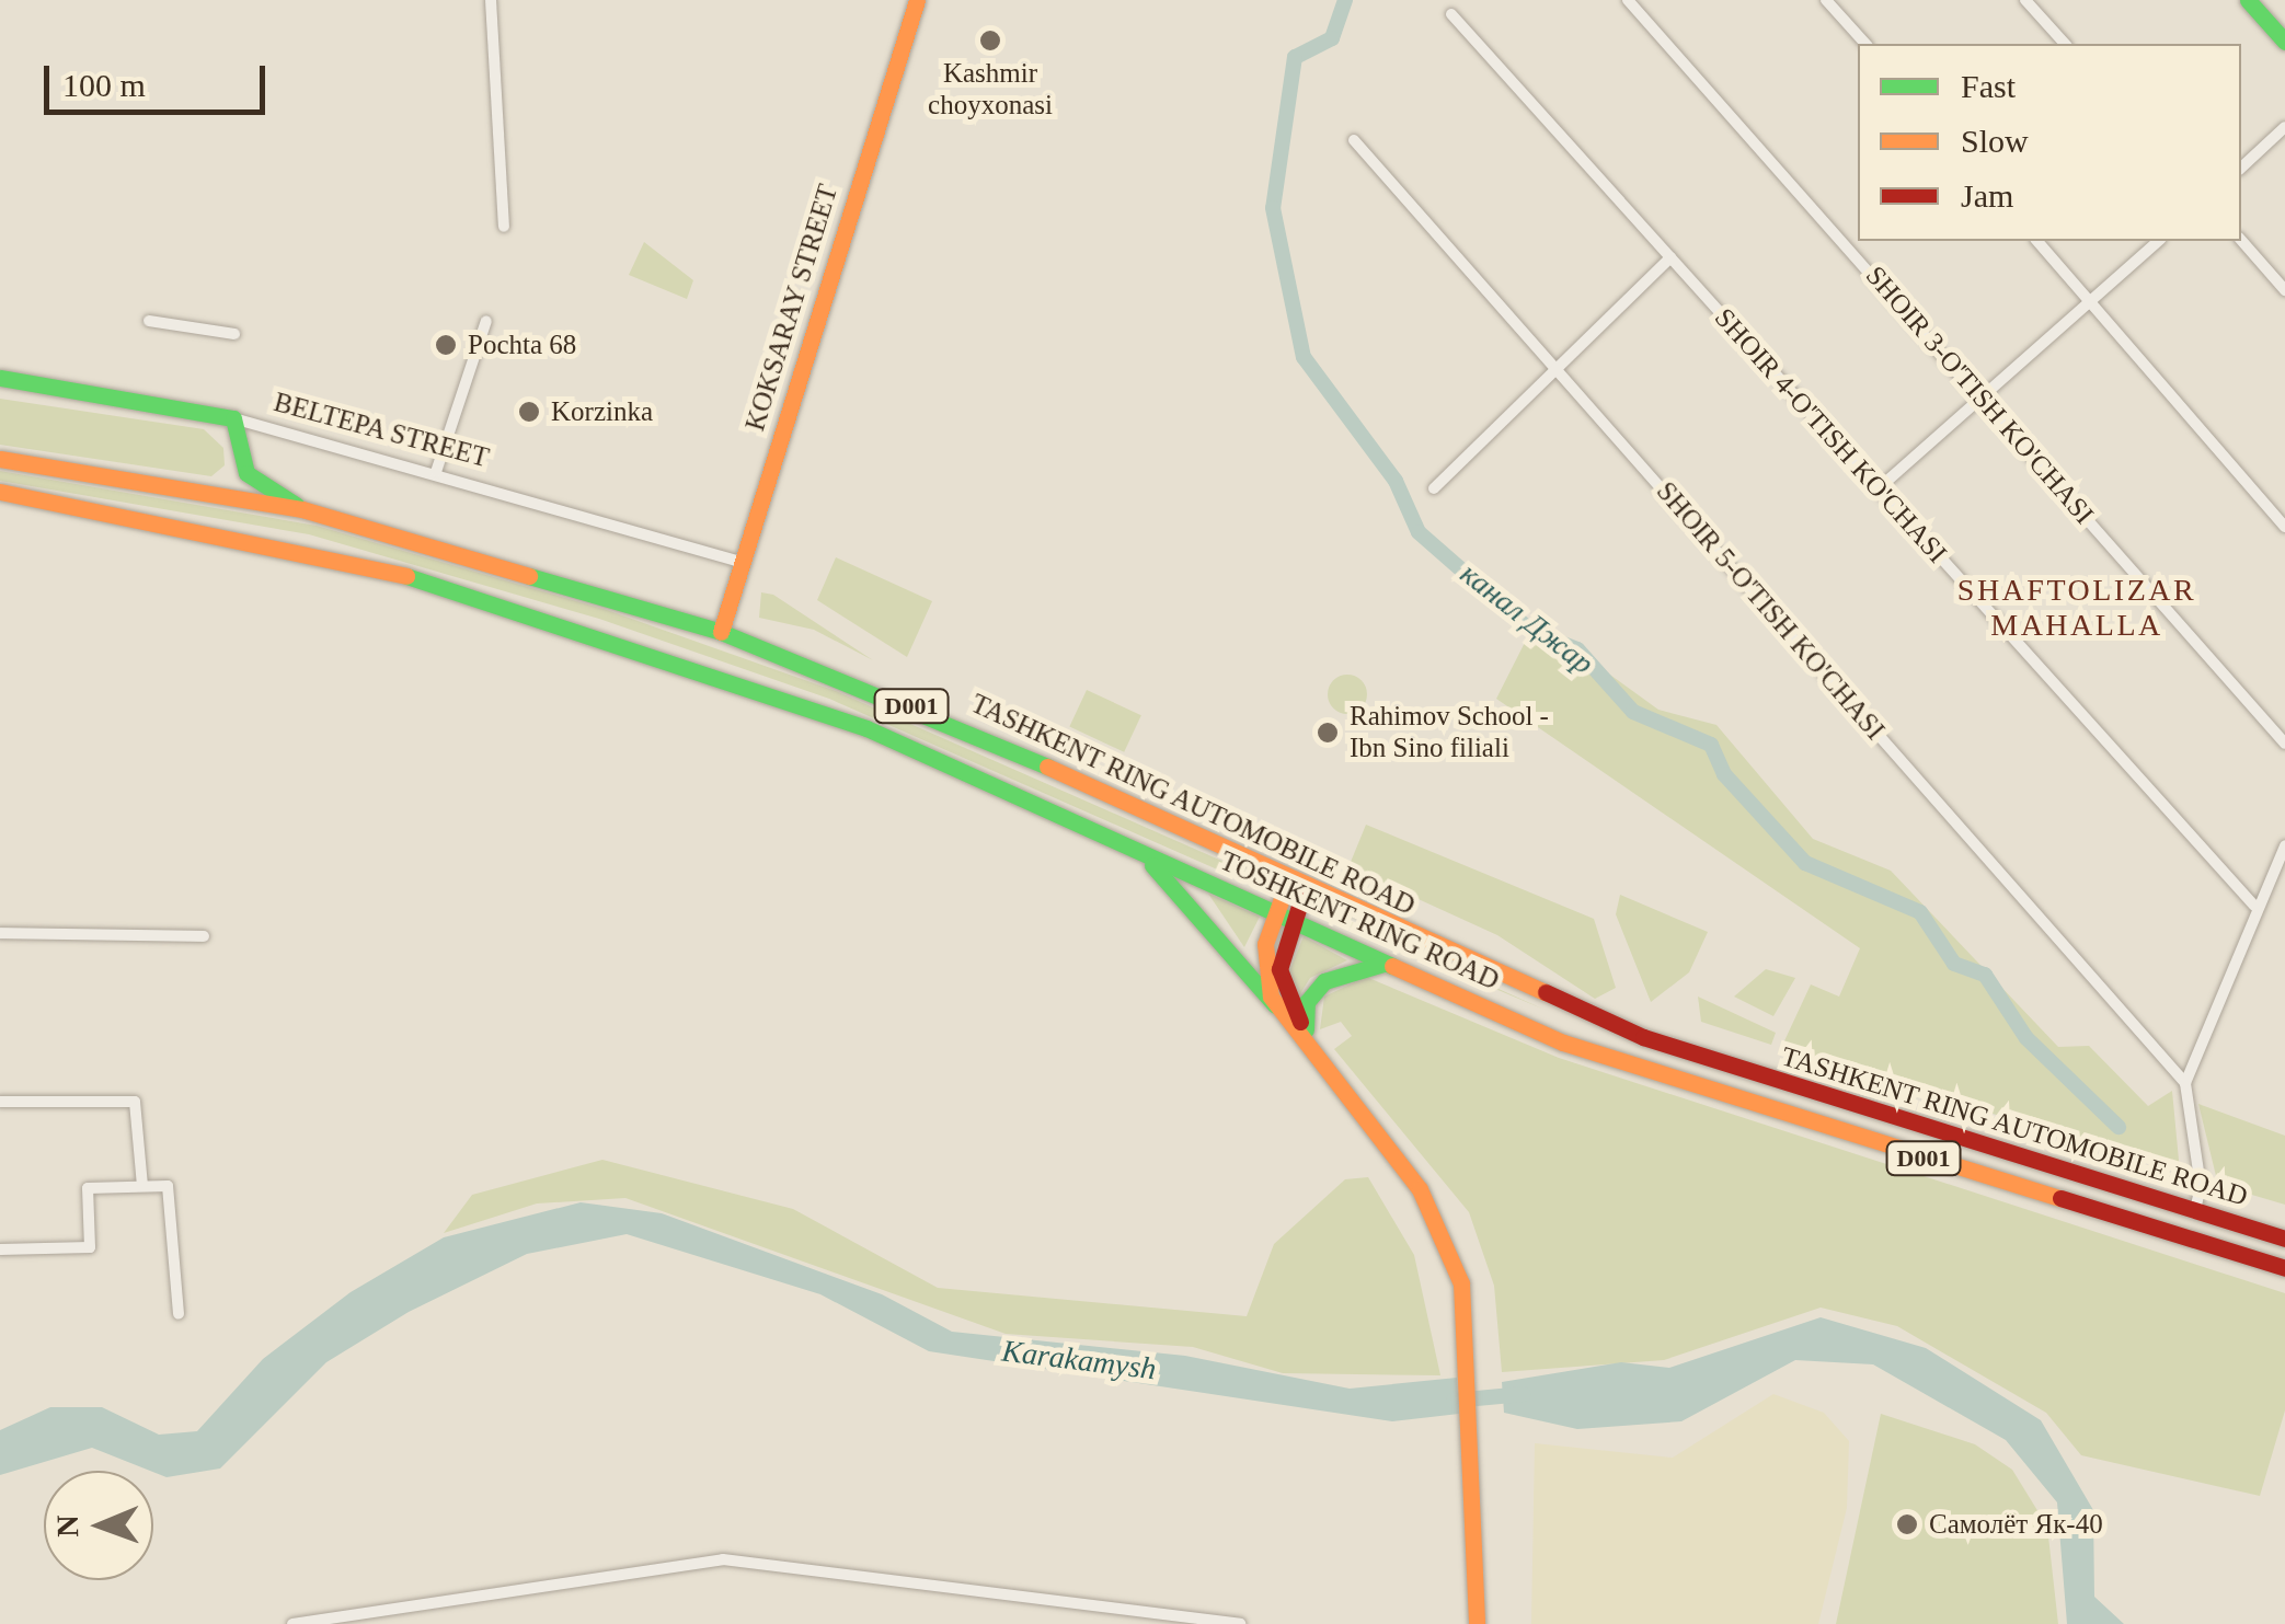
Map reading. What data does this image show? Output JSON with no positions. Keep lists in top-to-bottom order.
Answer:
{
  "streets": {
    "main road": [
      "KOKSARAY STREET",
      "BELTEPA STREET",
      "D001",
      "TASHKENT RING AUTOMOBILE ROAD",
      "TOSHKENT RING ROAD"
    ],
    "street": ["SHOIR 3-O'TISH KO'CHASI", "SHOIR 4-O'TISH KO'CHASI", "SHOIR 5-O'TISH KO'CHASI"]
  },
  "crossings": [
    ["KOKSARAY STREET", "BELTEPA STREET"],
    ["KOKSARAY STREET", "TASHKENT RING AUTOMOBILE ROAD"],
    ["D001", "TOSHKENT RING ROAD"],
    ["TASHKENT RING AUTOMOBILE ROAD", "TOSHKENT RING ROAD"]
  ],
  "districts": ["SHAFTOLIZAR MAHALLA"],
  "water": ["канал Джар", "Karakamysh"],
  "places": [
    "Kashmir choyxonasi",
    "Pochta 68",
    "Korzinka",
    "Rahimov School - Ibn Sino filiali",
    "Самолёт Як-40"
  ],
  "legend": ["Fast", "Slow", "Jam"],
  "scale_bar": "100 m",
  "north": "left"
}
